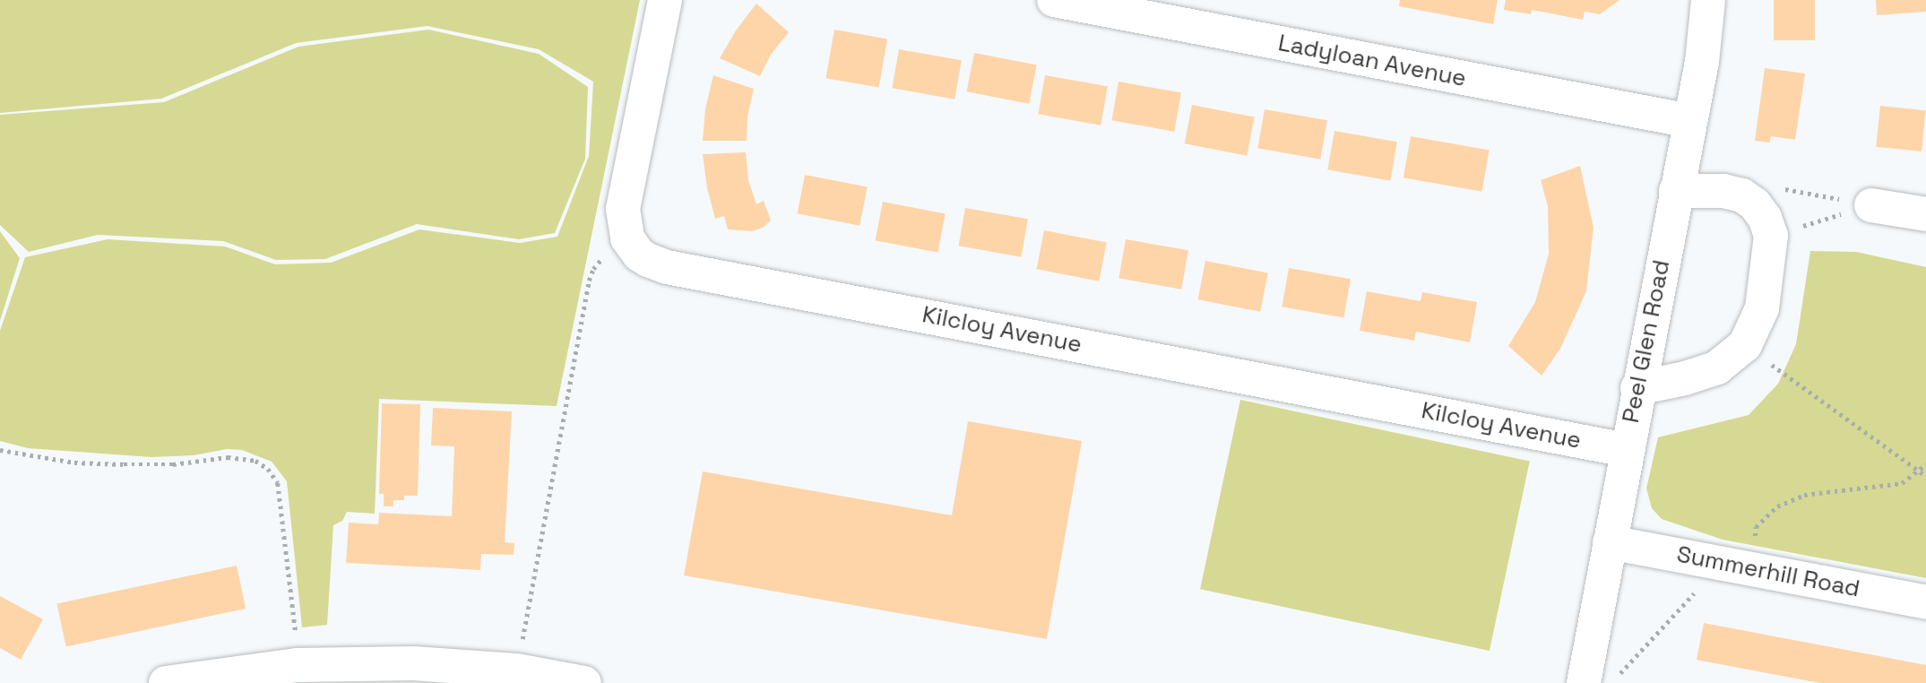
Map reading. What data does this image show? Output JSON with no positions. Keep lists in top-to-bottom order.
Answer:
{
  "streets": {
    "street": [
      "Ladyloan Avenue",
      "Kilcloy Avenue",
      "Peel Glen Road",
      "Summerhill Road"
    ]
  },
  "crossings": [
    ["Ladyloan Avenue", "Peel Glen Road"],
    ["Kilcloy Avenue", "Peel Glen Road"],
    ["Peel Glen Road", "Summerhill Road"]
  ]
}
